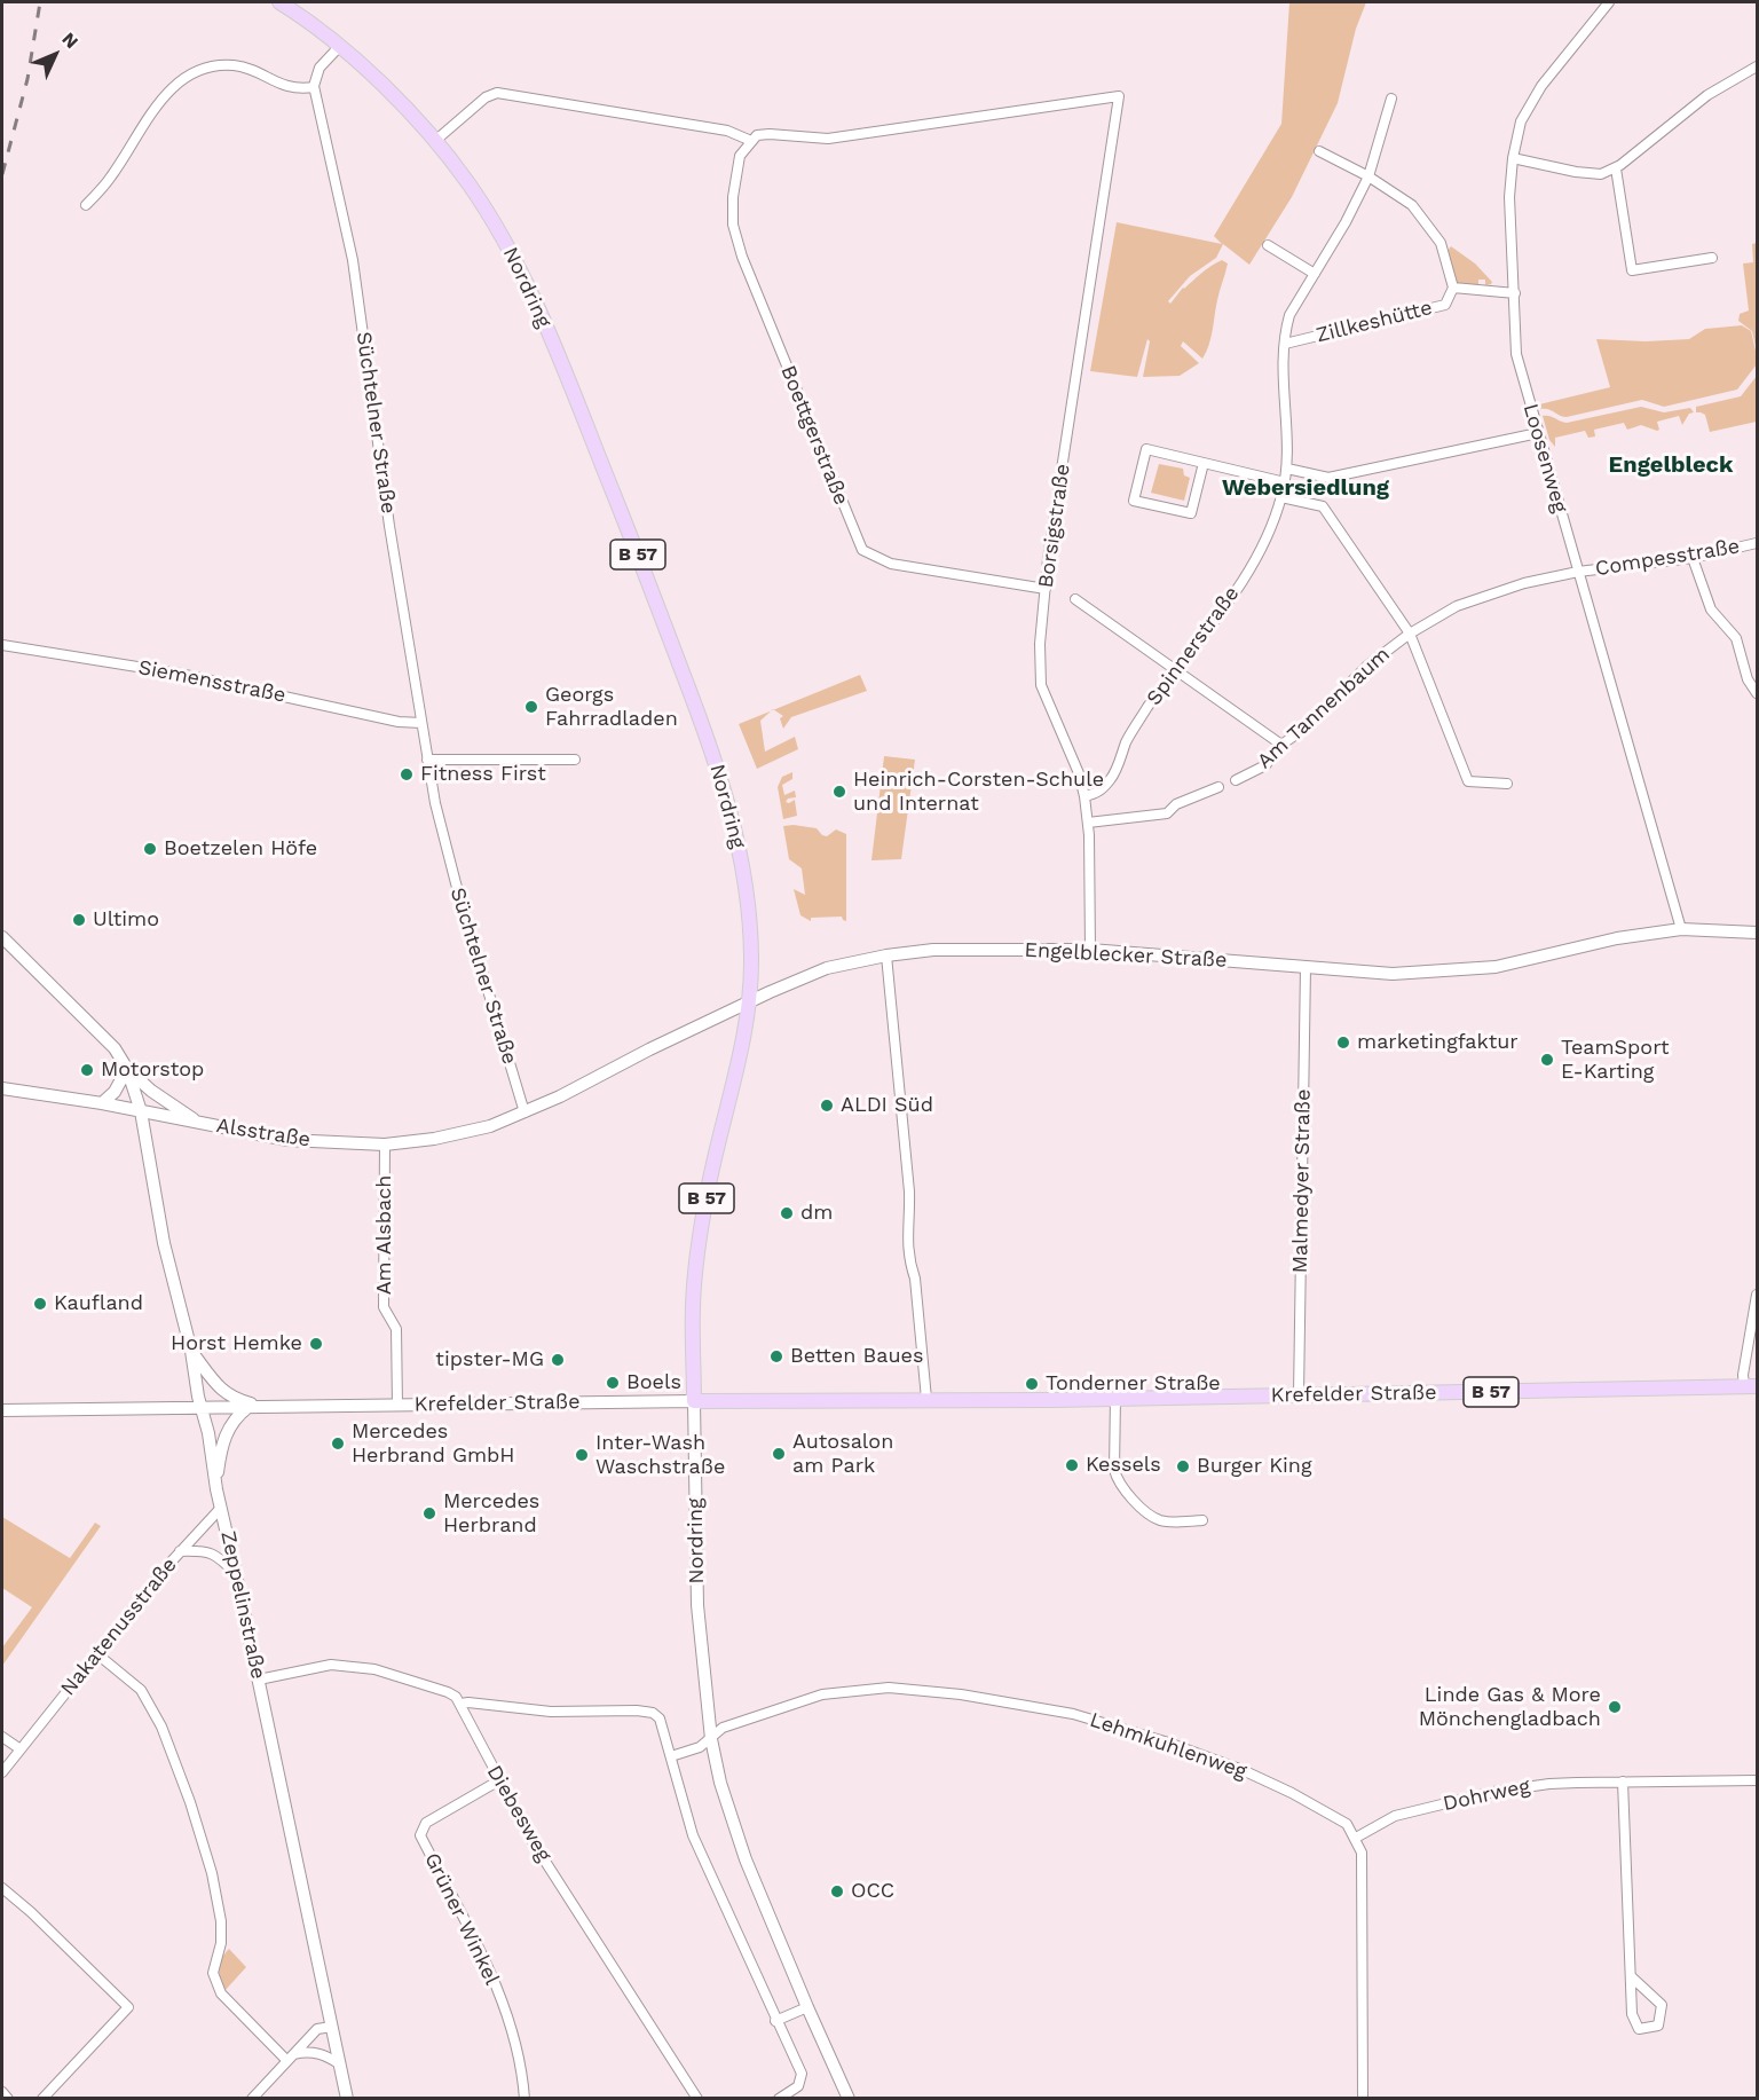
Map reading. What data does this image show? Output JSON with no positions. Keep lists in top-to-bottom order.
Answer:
{
  "streets": {
    "main road": ["Nordring", "B 57", "Krefelder Straße"],
    "street": [
      "Zillkeshütte",
      "Süchtelner Straße",
      "Boettgerstraße",
      "Loosenweg",
      "Borsigstraße",
      "Compesstraße",
      "Spinnerstraße",
      "Siemensstraße",
      "Am Tannenbaum",
      "Engelblecker Straße",
      "Alsstraße",
      "Malmedyer Straße",
      "Am Alsbach",
      "Zeppelinstraße",
      "Nakatenusstraße",
      "Lehmkuhlenweg",
      "Dohrweg",
      "Diebesweg",
      "Grüner Winkel"
    ]
  },
  "crossings": [
    ["Nordring", "Engelblecker Straße"],
    ["Nordring", "Krefelder Straße"],
    ["Nordring", "Lehmkuhlenweg"],
    ["Zillkeshütte", "Loosenweg"],
    ["Zillkeshütte", "Spinnerstraße"],
    ["Süchtelner Straße", "Siemensstraße"],
    ["Süchtelner Straße", "Engelblecker Straße"],
    ["Süchtelner Straße", "Alsstraße"],
    ["Boettgerstraße", "Borsigstraße"],
    ["Loosenweg", "Compesstraße"],
    ["Loosenweg", "Am Tannenbaum"],
    ["Loosenweg", "Engelblecker Straße"],
    ["Borsigstraße", "Spinnerstraße"],
    ["Borsigstraße", "Engelblecker Straße"],
    ["Compesstraße", "Am Tannenbaum"],
    ["Engelblecker Straße", "Alsstraße"],
    ["Engelblecker Straße", "Malmedyer Straße"],
    ["Alsstraße", "Am Alsbach"],
    ["Alsstraße", "Zeppelinstraße"],
    ["Malmedyer Straße", "Krefelder Straße"],
    ["Am Alsbach", "Krefelder Straße"],
    ["Krefelder Straße", "Zeppelinstraße"],
    ["Zeppelinstraße", "Nakatenusstraße"],
    ["Lehmkuhlenweg", "Dohrweg"],
    ["Diebesweg", "Grüner Winkel"]
  ],
  "districts": ["Engelbleck", "Webersiedlung"],
  "places": [
    "Georgs Fahrradladen",
    "Fitness First",
    "Heinrich-Corsten-Schule und Internat",
    "Boetzelen Höfe",
    "Ultimo",
    "marketingfaktur",
    "TeamSport E-Karting",
    "Motorstop",
    "ALDI Süd",
    "dm",
    "Kaufland",
    "Horst Hemke",
    "Betten Baues",
    "tipster-MG",
    "Boels",
    "Tonderner Straße",
    "Mercedes Herbrand GmbH",
    "Autosalon am Park",
    "Inter-Wash Waschstraße",
    "Kessels",
    "Burger King",
    "Mercedes Herbrand",
    "Linde Gas & More Mönchengladbach",
    "OCC"
  ],
  "north": "top right"
}
